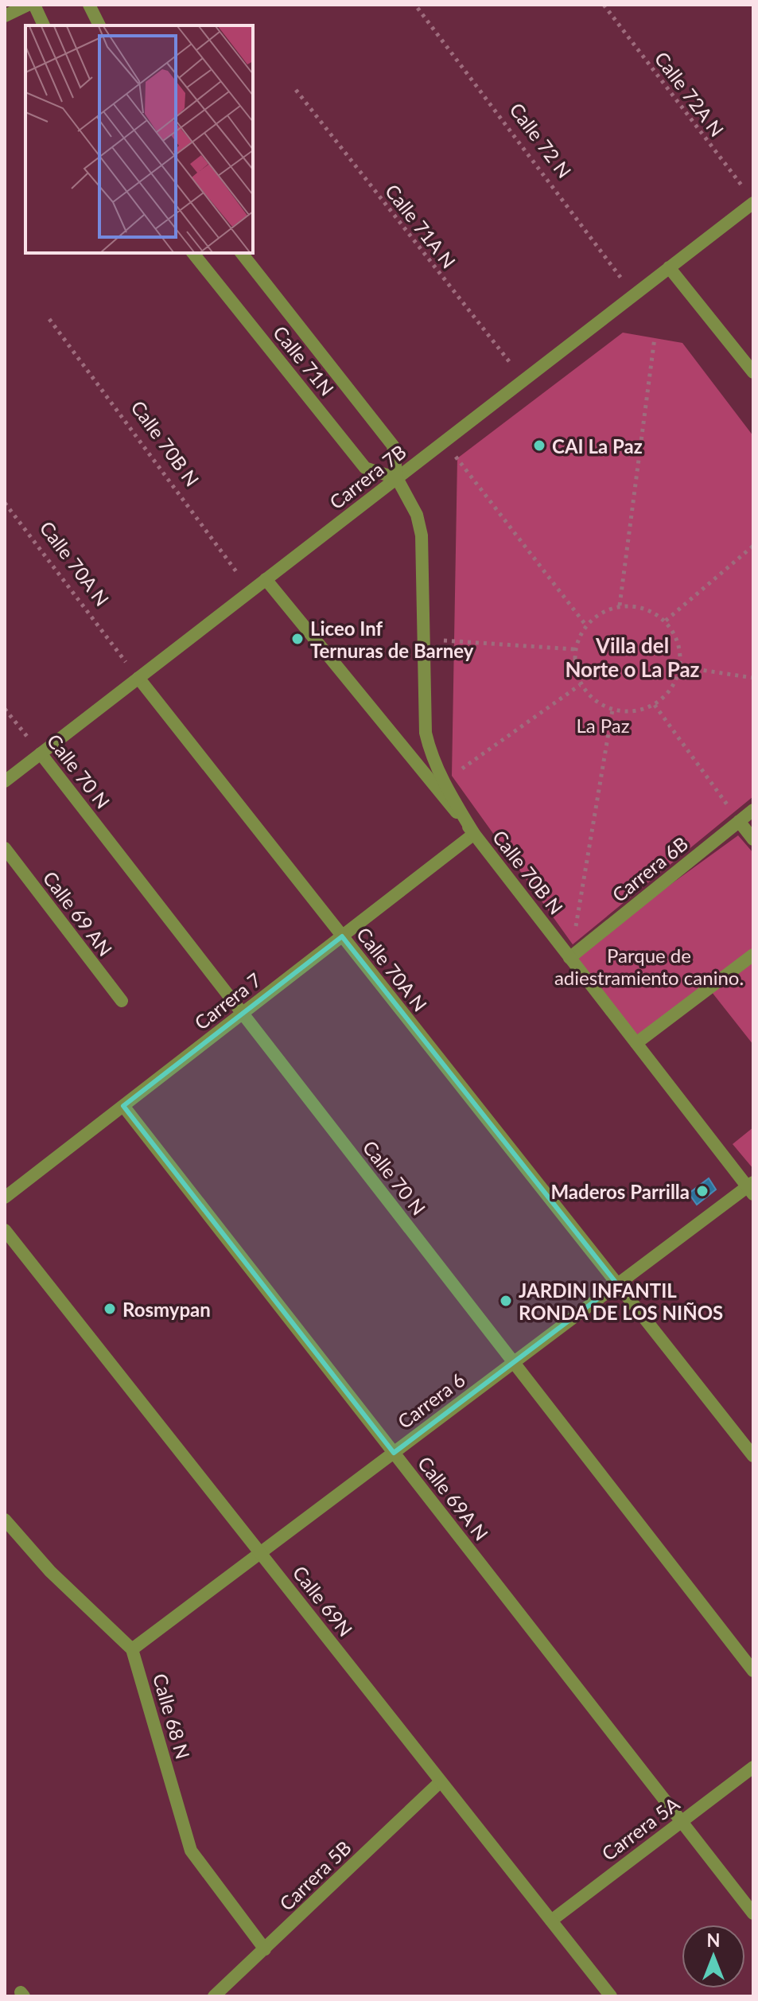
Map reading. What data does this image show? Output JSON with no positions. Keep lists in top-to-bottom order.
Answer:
{
  "streets": {
    "street": [
      "Calle 71N",
      "Calle 70B N",
      "Carrera 7B",
      "Calle 70A N",
      "Calle 70 N",
      "Carrera 6B",
      "Calle 69 AN",
      "Carrera 7",
      "Carrera 6",
      "Calle 69A N",
      "Calle 69N",
      "Calle 68 N",
      "Carrera 5A",
      "Carrera 5B"
    ],
    "path": ["Calle 72A N", "Calle 72 N", "Calle 71A N"]
  },
  "crossings": [
    ["Calle 72 N", "Carrera 7B"],
    ["Calle 71A N", "Carrera 7B"],
    ["Calle 71N", "Calle 70B N"],
    ["Calle 71N", "Carrera 7B"],
    ["Calle 71N", "Carrera 7"],
    ["Calle 70B N", "Carrera 7B"],
    ["Calle 70B N", "Carrera 6B"],
    ["Calle 70B N", "Carrera 7"],
    ["Calle 70B N", "Carrera 6"],
    ["Carrera 7B", "Calle 70A N"],
    ["Carrera 7B", "Calle 70 N"],
    ["Calle 70A N", "Carrera 7"],
    ["Calle 70A N", "Carrera 6"],
    ["Calle 70 N", "Carrera 7"],
    ["Calle 70 N", "Carrera 6"],
    ["Carrera 7", "Calle 69A N"],
    ["Carrera 6", "Calle 69A N"],
    ["Carrera 6", "Calle 69N"],
    ["Carrera 6", "Calle 68 N"],
    ["Calle 69A N", "Carrera 5A"],
    ["Calle 69N", "Carrera 5A"],
    ["Calle 69N", "Carrera 5B"],
    ["Calle 68 N", "Carrera 5B"]
  ],
  "districts": ["Villa del Norte o La Paz"],
  "parks": ["La Paz", "Parque de adiestramiento canino."],
  "places": [
    "CAI La Paz",
    "Liceo Inf Ternuras de Barney",
    "Maderos Parrilla",
    "JARDIN INFANTIL RONDA DE LOS NIÑOS",
    "Rosmypan"
  ],
  "north": "top"
}
